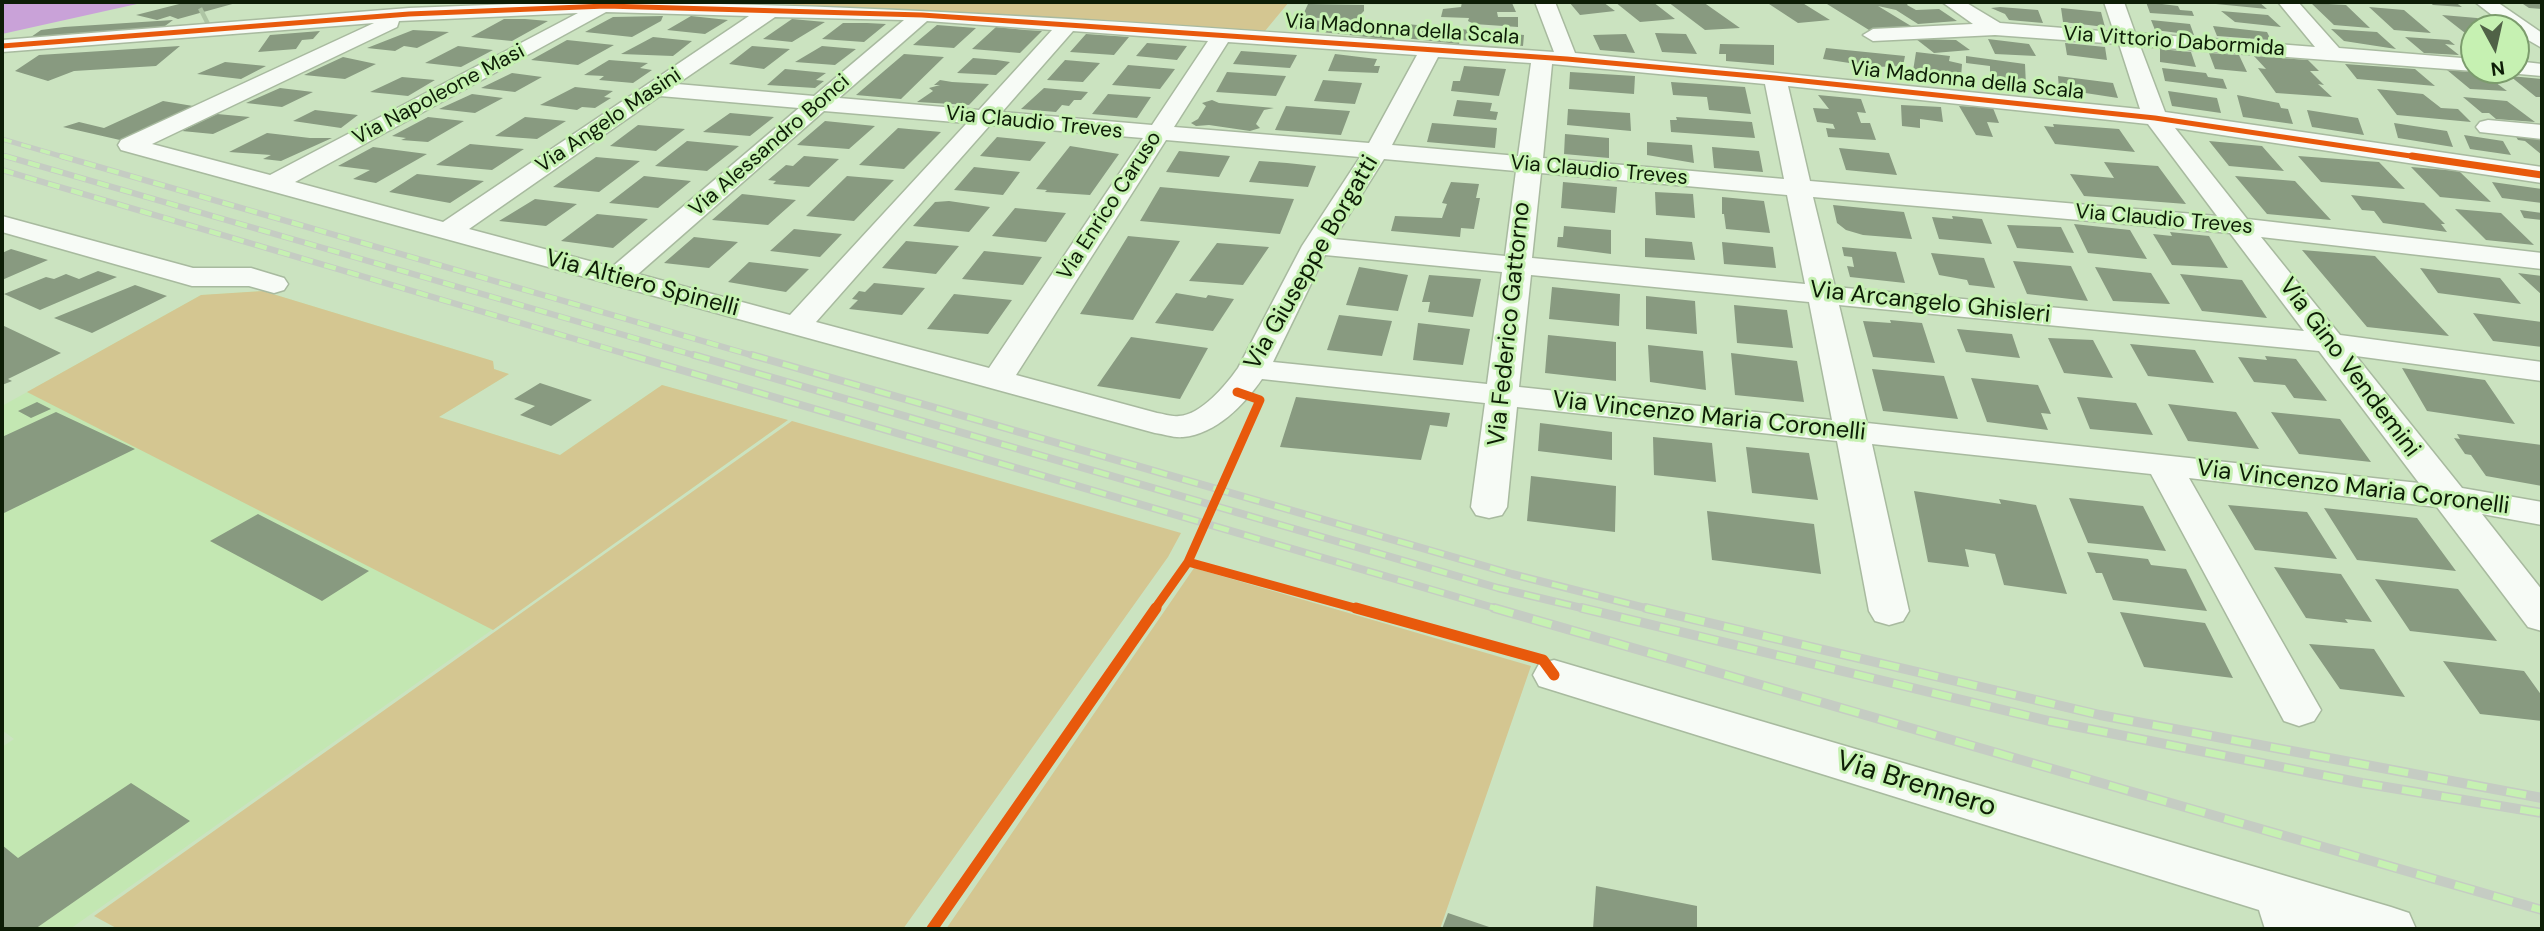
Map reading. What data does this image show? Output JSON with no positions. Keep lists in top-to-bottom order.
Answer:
{
  "streets": {
    "street": [
      "Via Madonna della Scala",
      "Via Vittorio Dabormida",
      "Via Napoleone Masi",
      "Via Angelo Masini",
      "Via Claudio Treves",
      "Via Alessandro Bonci",
      "Via Enrico Caruso",
      "Via Giuseppe Borgatti",
      "Via Altiero Spinelli",
      "Via Arcangelo Ghisleri",
      "Via Federico Gattorno",
      "Via Gino Vendemini",
      "Via Vincenzo Maria Coronelli",
      "Via Brennero"
    ]
  },
  "crossings": [
    ["Via Madonna della Scala", "Via Napoleone Masi"],
    ["Via Madonna della Scala", "Via Angelo Masini"],
    ["Via Madonna della Scala", "Via Alessandro Bonci"],
    ["Via Madonna della Scala", "Via Enrico Caruso"],
    ["Via Madonna della Scala", "Via Giuseppe Borgatti"],
    ["Via Madonna della Scala", "Via Altiero Spinelli"],
    ["Via Madonna della Scala", "Via Federico Gattorno"],
    ["Via Madonna della Scala", "Via Gino Vendemini"],
    ["Via Vittorio Dabormida", "Via Gino Vendemini"],
    ["Via Napoleone Masi", "Via Altiero Spinelli"],
    ["Via Angelo Masini", "Via Claudio Treves"],
    ["Via Angelo Masini", "Via Altiero Spinelli"],
    ["Via Claudio Treves", "Via Alessandro Bonci"],
    ["Via Claudio Treves", "Via Enrico Caruso"],
    ["Via Claudio Treves", "Via Giuseppe Borgatti"],
    ["Via Claudio Treves", "Via Federico Gattorno"],
    ["Via Claudio Treves", "Via Gino Vendemini"],
    ["Via Alessandro Bonci", "Via Altiero Spinelli"],
    ["Via Enrico Caruso", "Via Altiero Spinelli"],
    ["Via Giuseppe Borgatti", "Via Altiero Spinelli"],
    ["Via Giuseppe Borgatti", "Via Arcangelo Ghisleri"],
    ["Via Giuseppe Borgatti", "Via Vincenzo Maria Coronelli"],
    ["Via Arcangelo Ghisleri", "Via Federico Gattorno"],
    ["Via Arcangelo Ghisleri", "Via Gino Vendemini"],
    ["Via Federico Gattorno", "Via Vincenzo Maria Coronelli"],
    ["Via Gino Vendemini", "Via Vincenzo Maria Coronelli"]
  ],
  "north": "bottom"
}
